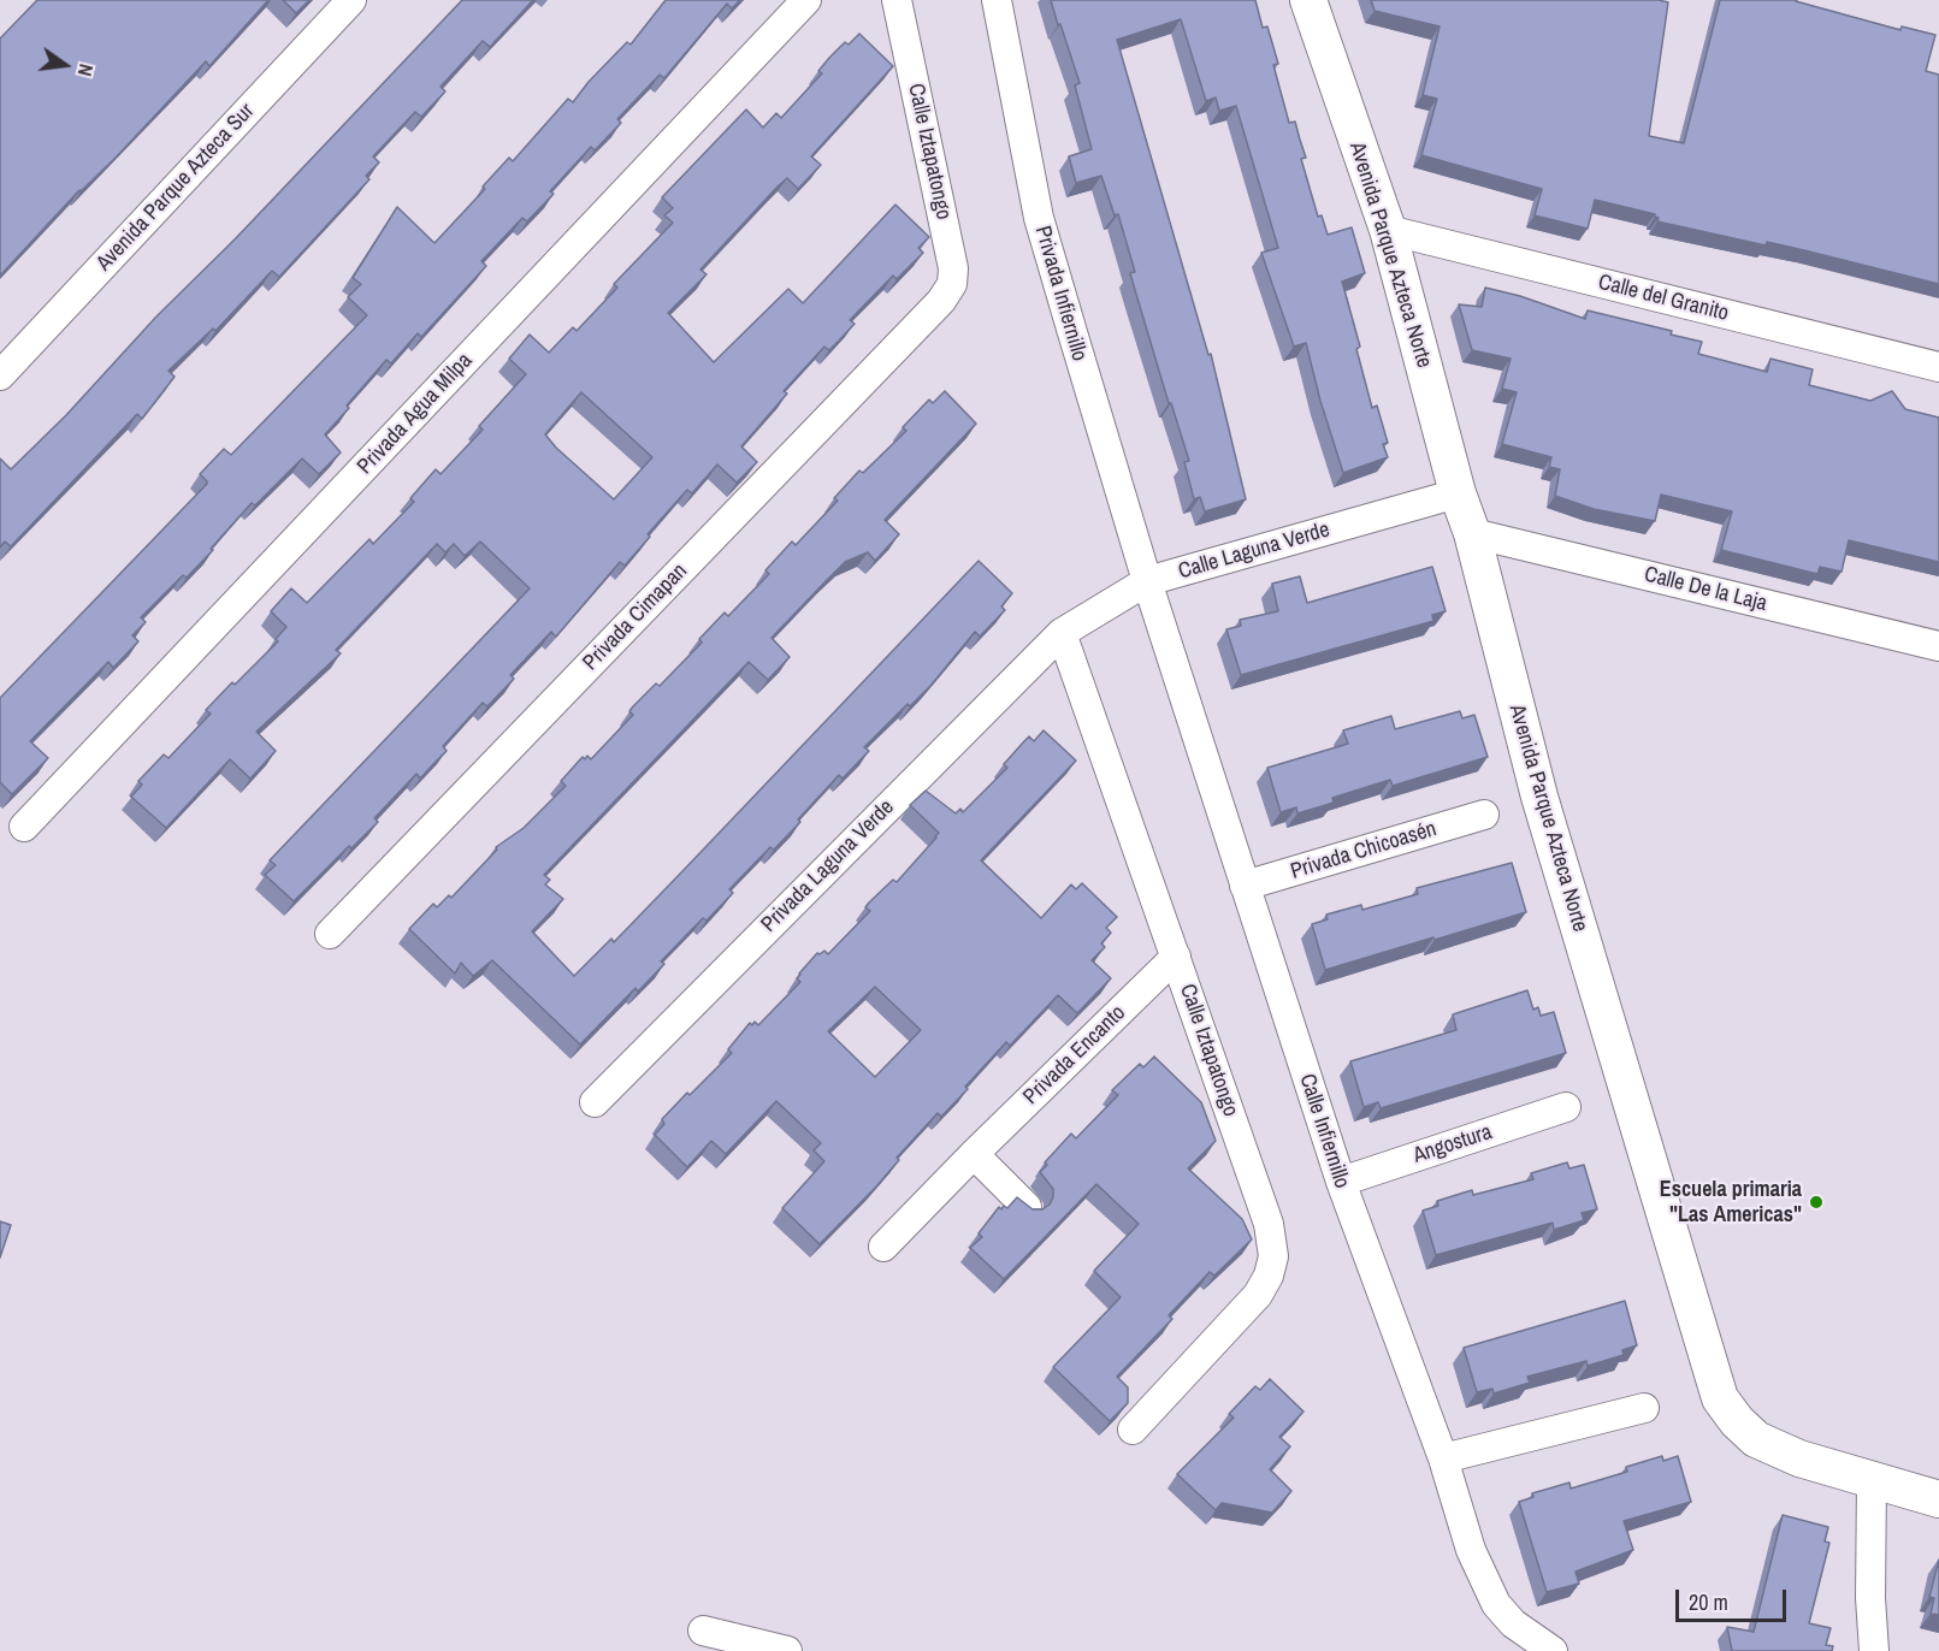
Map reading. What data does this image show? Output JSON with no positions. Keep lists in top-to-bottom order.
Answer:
{
  "streets": {
    "street": [
      "Calle Iztapatongo",
      "Avenida Parque Azteca Sur",
      "Avenida Parque Azteca Norte",
      "Privada Infiernillo",
      "Calle del Granito",
      "Privada Agua Milpa",
      "Calle Laguna Verde",
      "Calle De la Laja",
      "Privada Cimapan",
      "Privada Chicoasén",
      "Privada Laguna Verde",
      "Privada Encanto",
      "Calle Infiernillo",
      "Angostura"
    ]
  },
  "crossings": [
    ["Calle Iztapatongo", "Calle Laguna Verde"],
    ["Calle Iztapatongo", "Privada Cimapan"],
    ["Calle Iztapatongo", "Privada Laguna Verde"],
    ["Calle Iztapatongo", "Privada Encanto"],
    ["Avenida Parque Azteca Norte", "Calle del Granito"],
    ["Avenida Parque Azteca Norte", "Calle Laguna Verde"],
    ["Avenida Parque Azteca Norte", "Calle De la Laja"],
    ["Privada Infiernillo", "Calle Laguna Verde"],
    ["Privada Infiernillo", "Calle Infiernillo"],
    ["Calle Laguna Verde", "Privada Laguna Verde"],
    ["Calle Laguna Verde", "Calle Infiernillo"],
    ["Privada Chicoasén", "Calle Infiernillo"],
    ["Calle Infiernillo", "Angostura"]
  ],
  "places": ["Escuela primaria \"Las Americas\""],
  "scale_bar": "20 m",
  "north": "right"
}
